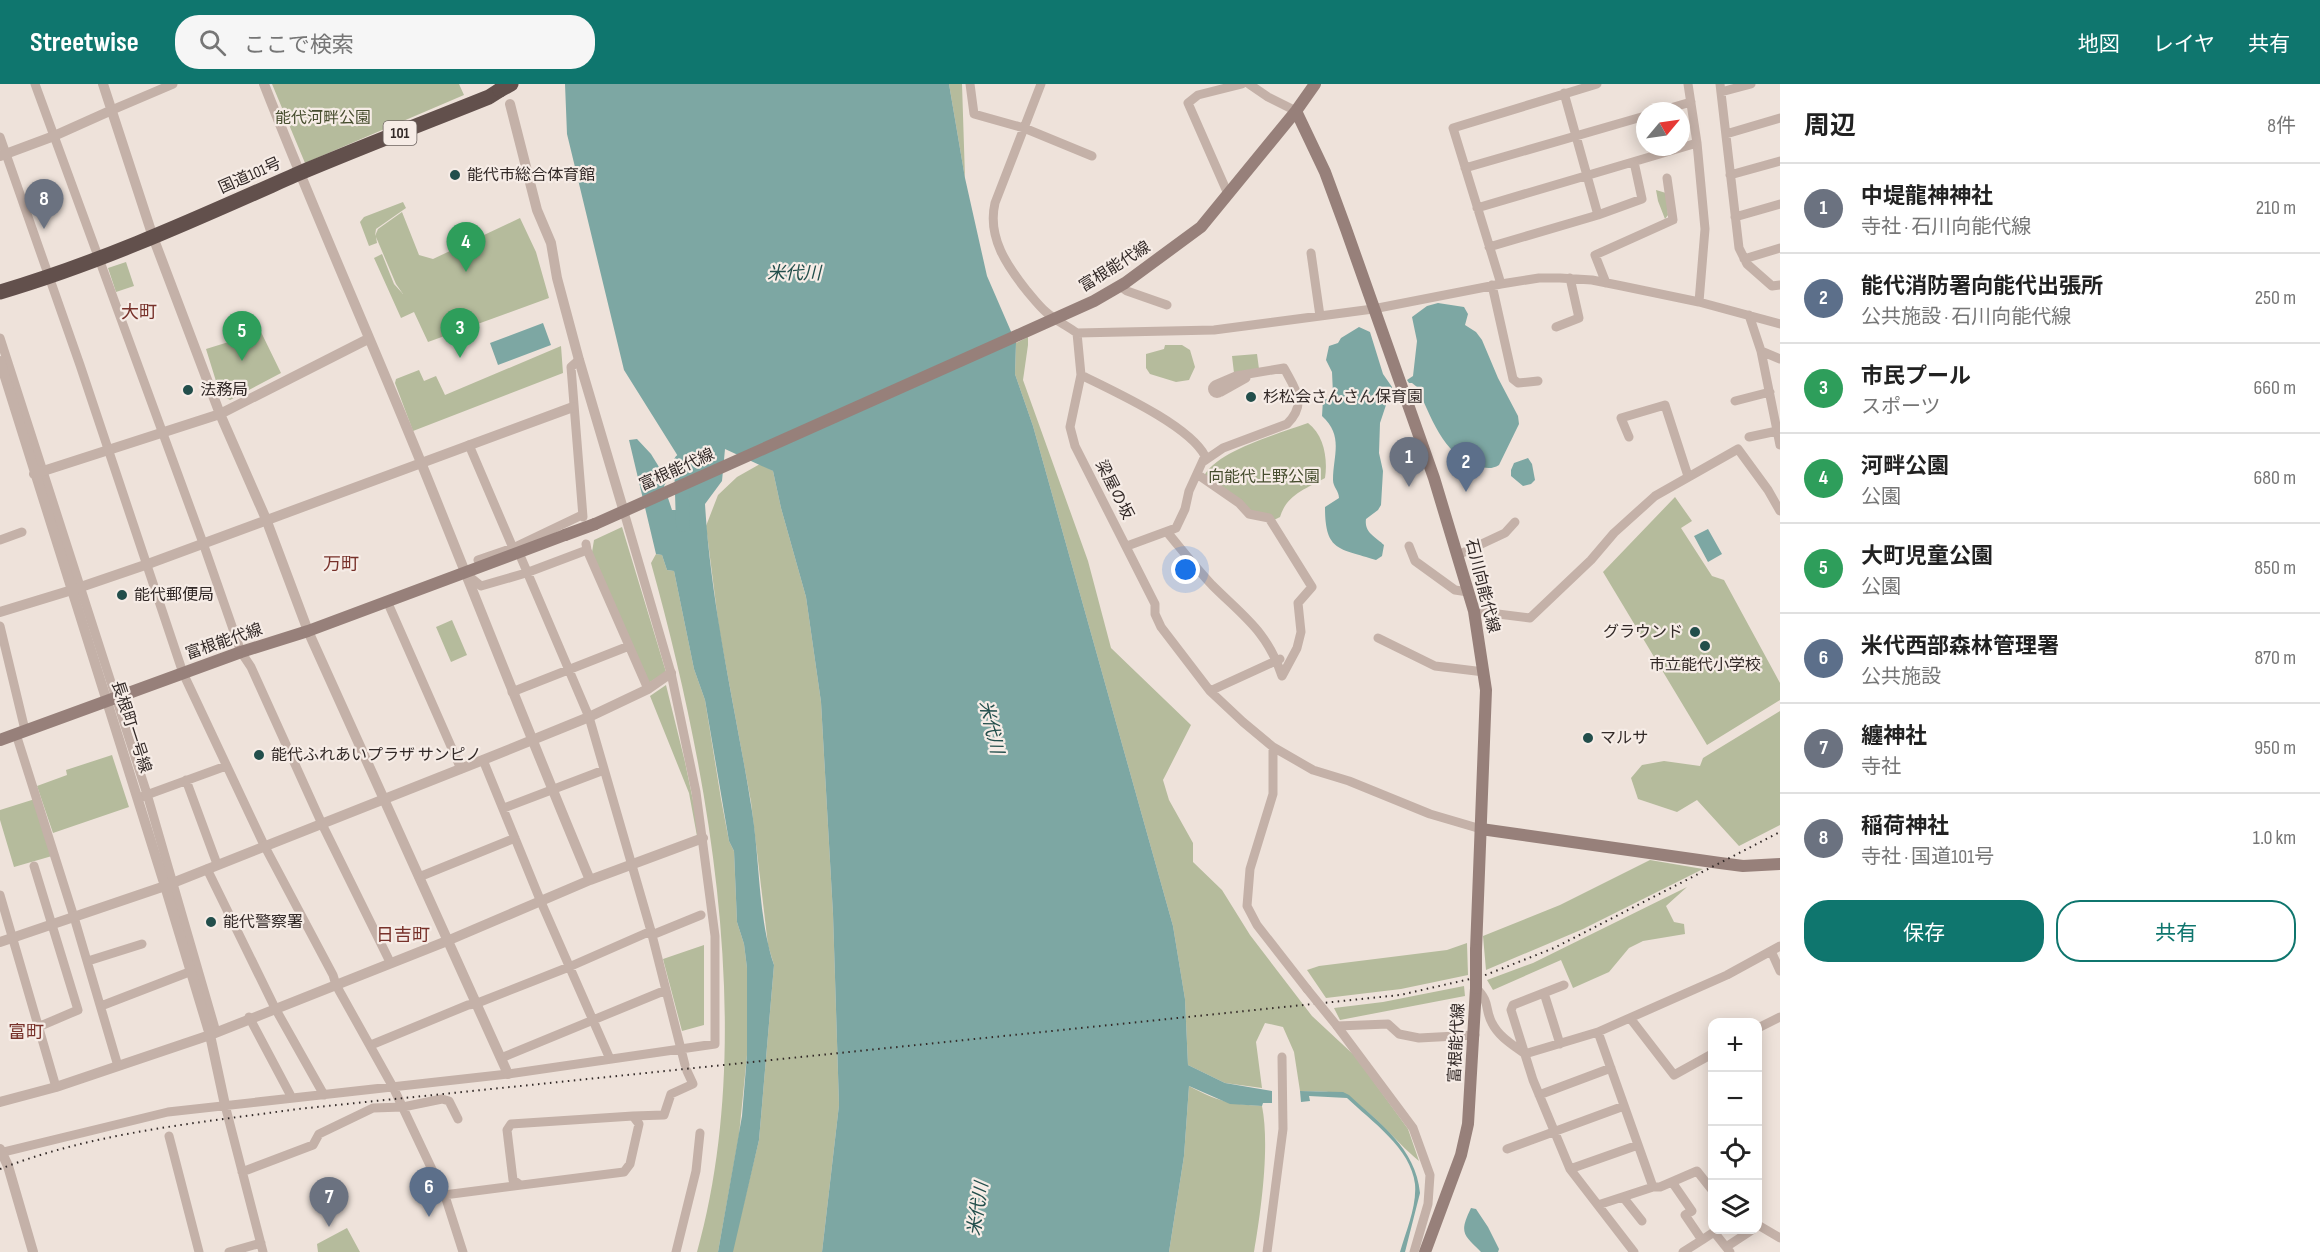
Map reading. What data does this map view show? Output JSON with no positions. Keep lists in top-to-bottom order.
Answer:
{
  "streets": {
    "highway": ["101", "国道101号"],
    "main road": ["富根能代線", "石川向能代線"],
    "street": ["梁屋の坂", "長根町一号線"]
  },
  "crossings": [
    ["富根能代線", "梁屋の坂"],
    ["富根能代線", "石川向能代線"],
    ["富根能代線", "長根町一号線"],
    ["梁屋の坂", "石川向能代線"]
  ],
  "districts": [
    "大町",
    "万町",
    "日吉町",
    "富町"
  ],
  "water": ["米代川"],
  "parks": ["能代河畔公園", "向能代上野公園"],
  "places": [
    "能代市総合体育館",
    "法務局",
    "杉松会さんさん保育園",
    "能代郵便局",
    "グラウンド",
    "市立能代小学校",
    "マルサ",
    "能代ふれあいプラザ サンピノ",
    "能代警察署"
  ],
  "north": "top right",
  "page": {
    "header": "Streetwise",
    "search": "ここで検索",
    "nav": ["地図", "レイヤ", "共有"],
    "heading": ["周辺", "8件"],
    "list": [
      {
        "mark": "1",
        "name": "中堤龍神神社",
        "note": "寺社 · 石川向能代線",
        "value": "210 m"
      },
      {
        "mark": "2",
        "name": "能代消防署向能代出張所",
        "note": "公共施設 · 石川向能代線",
        "value": "250 m"
      },
      {
        "mark": "3",
        "name": "市民プール",
        "note": "スポーツ",
        "value": "660 m"
      },
      {
        "mark": "4",
        "name": "河畔公園",
        "note": "公園",
        "value": "680 m"
      },
      {
        "mark": "5",
        "name": "大町児童公園",
        "note": "公園",
        "value": "850 m"
      },
      {
        "mark": "6",
        "name": "米代西部森林管理署",
        "note": "公共施設",
        "value": "870 m"
      },
      {
        "mark": "7",
        "name": "纏神社",
        "note": "寺社",
        "value": "950 m"
      },
      {
        "mark": "8",
        "name": "稲荷神社",
        "note": "寺社 · 国道101号",
        "value": "1.0 km"
      }
    ],
    "pins": [
      "8",
      "4",
      "3",
      "5",
      "1",
      "2",
      "6",
      "7"
    ],
    "buttons": ["保存", "共有"],
    "map_buttons": ["+", "−"]
  }
}
